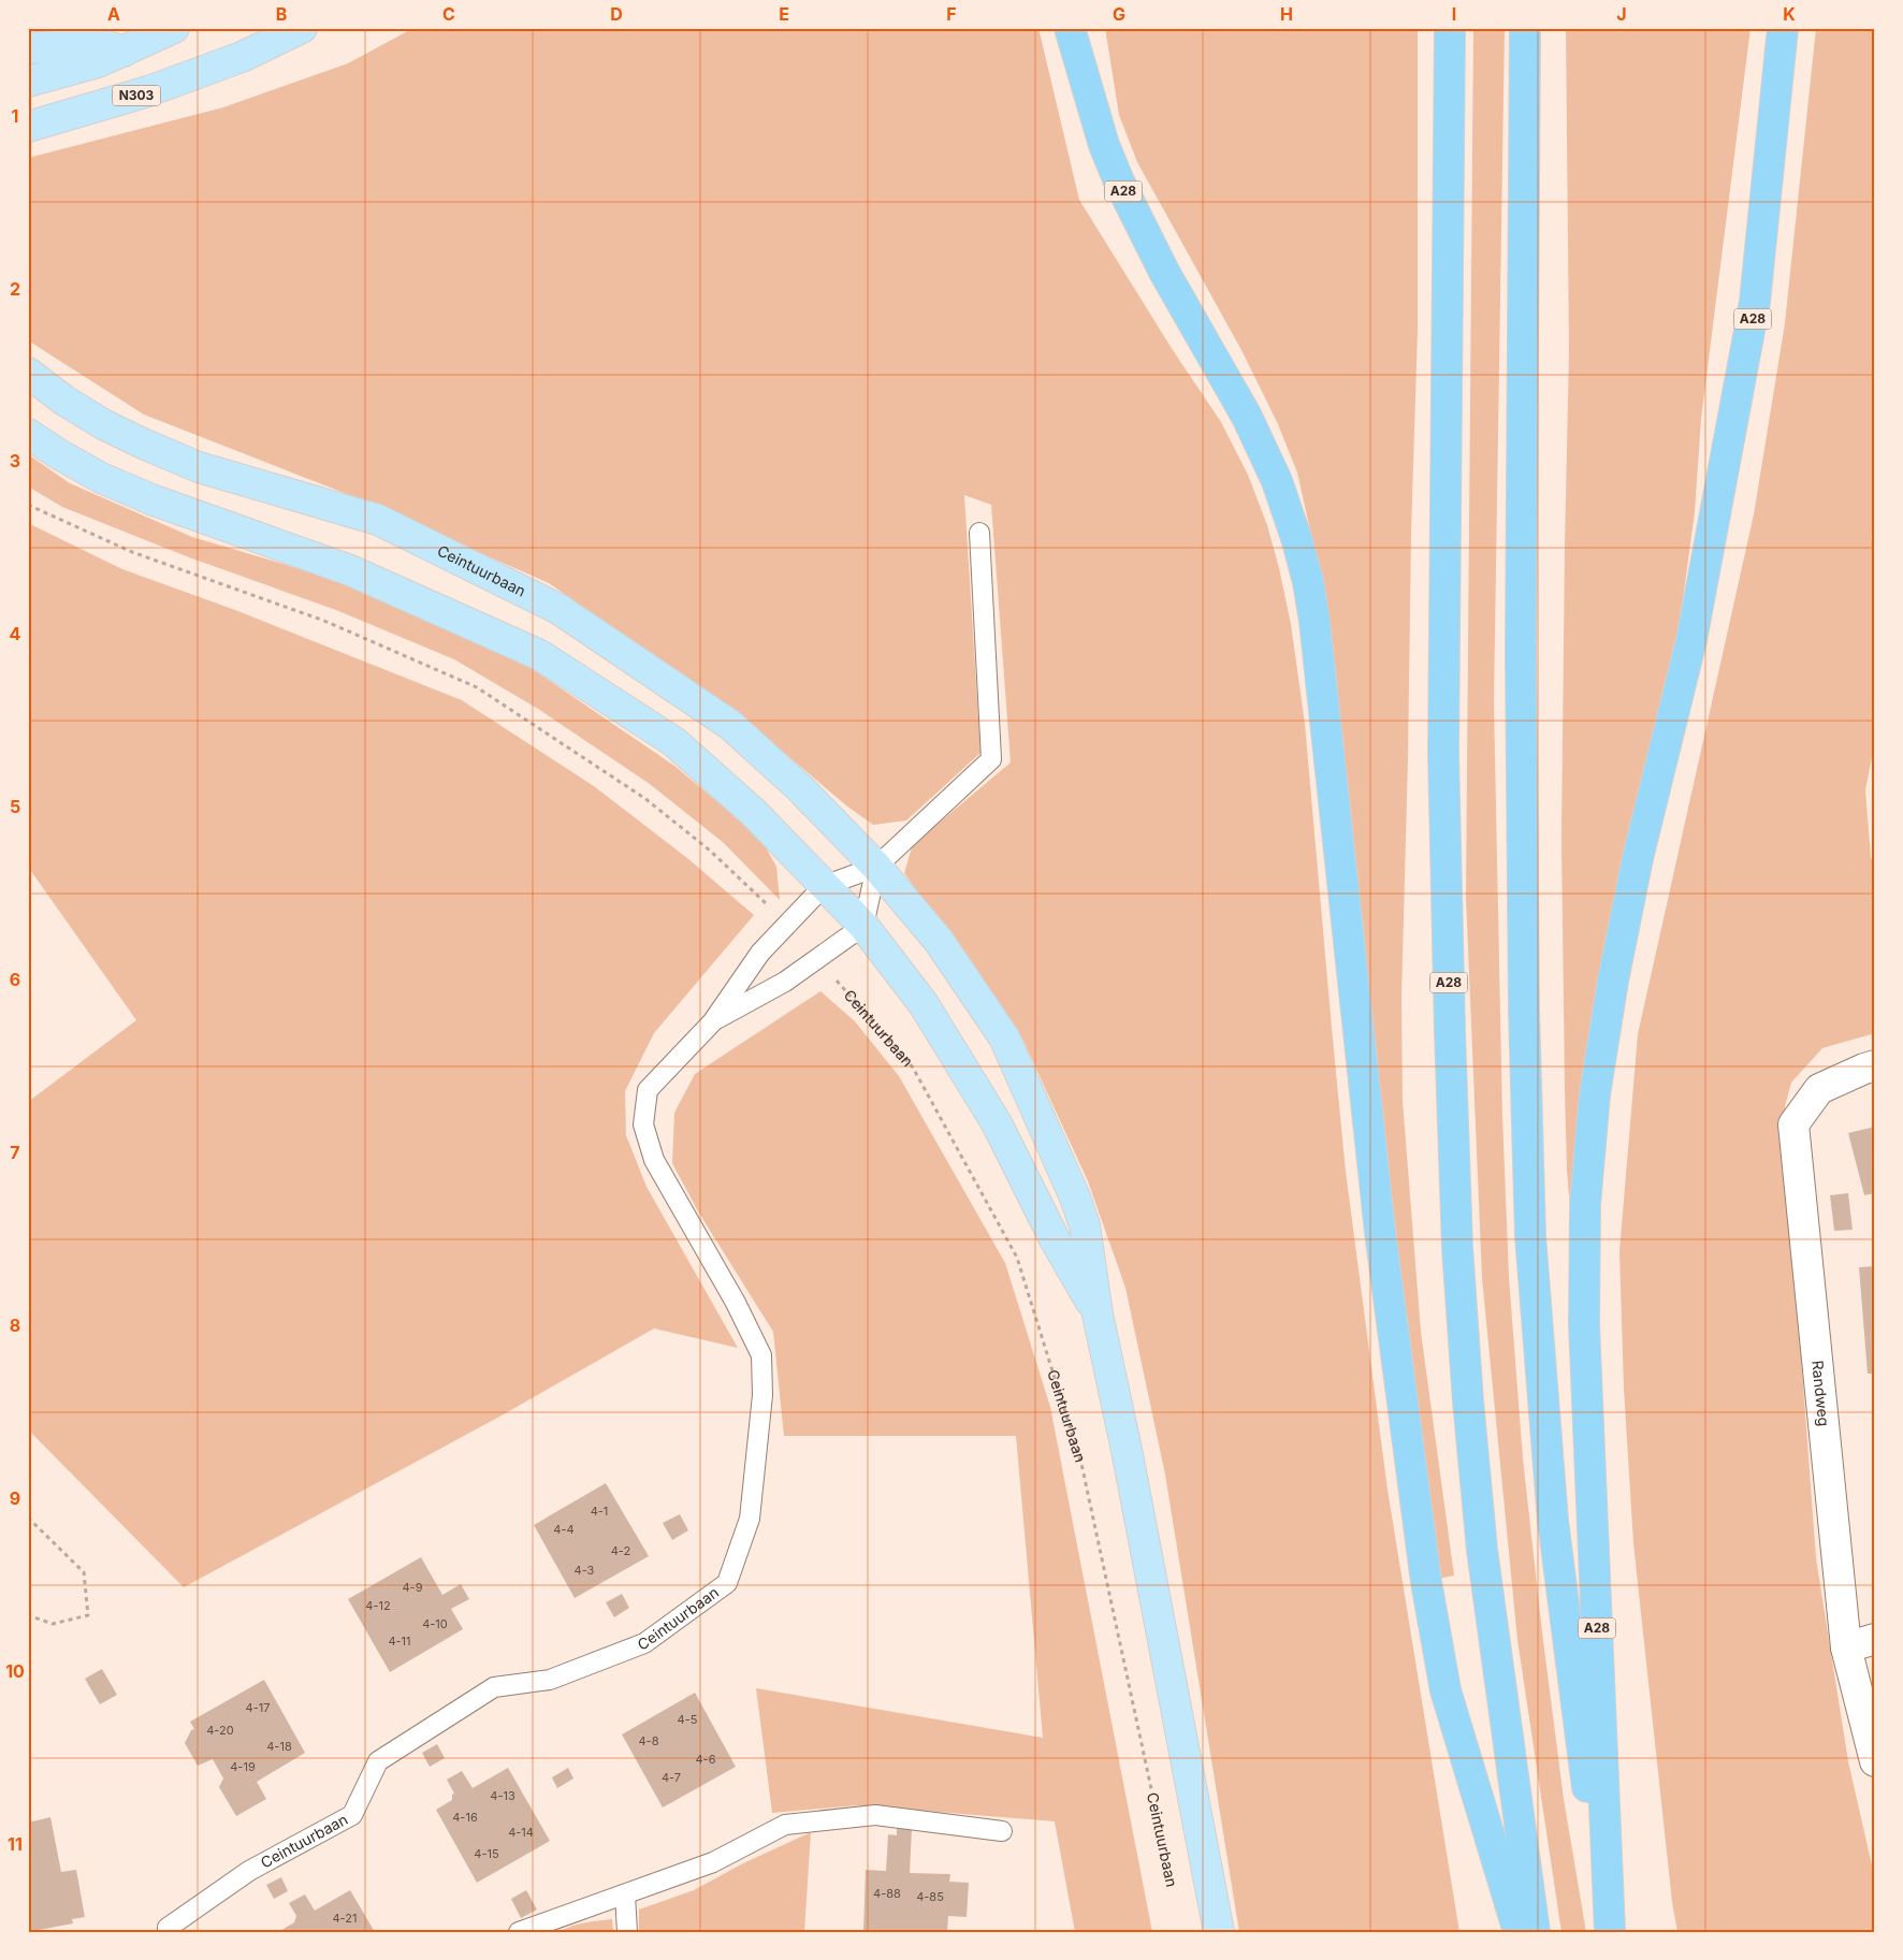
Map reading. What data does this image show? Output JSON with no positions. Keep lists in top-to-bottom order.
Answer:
{
  "streets": {
    "highway": ["A28"],
    "main road": ["N303", "Ceintuurbaan"],
    "street": ["Randweg"]
  },
  "house_numbers": [
    "4-1",
    "4-4",
    "4-2",
    "4-3",
    "4-9",
    "4-12",
    "4-10",
    "4-11",
    "4-17",
    "4-5",
    "4-20",
    "4-8",
    "4-18",
    "4-6",
    "4-19",
    "4-7",
    "4-13",
    "4-16",
    "4-14",
    "4-15",
    "4-88",
    "4-85",
    "4-21"
  ],
  "grid": {
    "columns": [
      "A",
      "B",
      "C",
      "D",
      "E",
      "F",
      "G",
      "H",
      "I",
      "J",
      "K"
    ],
    "rows": [
      "1",
      "2",
      "3",
      "4",
      "5",
      "6",
      "7",
      "8",
      "9",
      "10",
      "11"
    ]
  }
}
